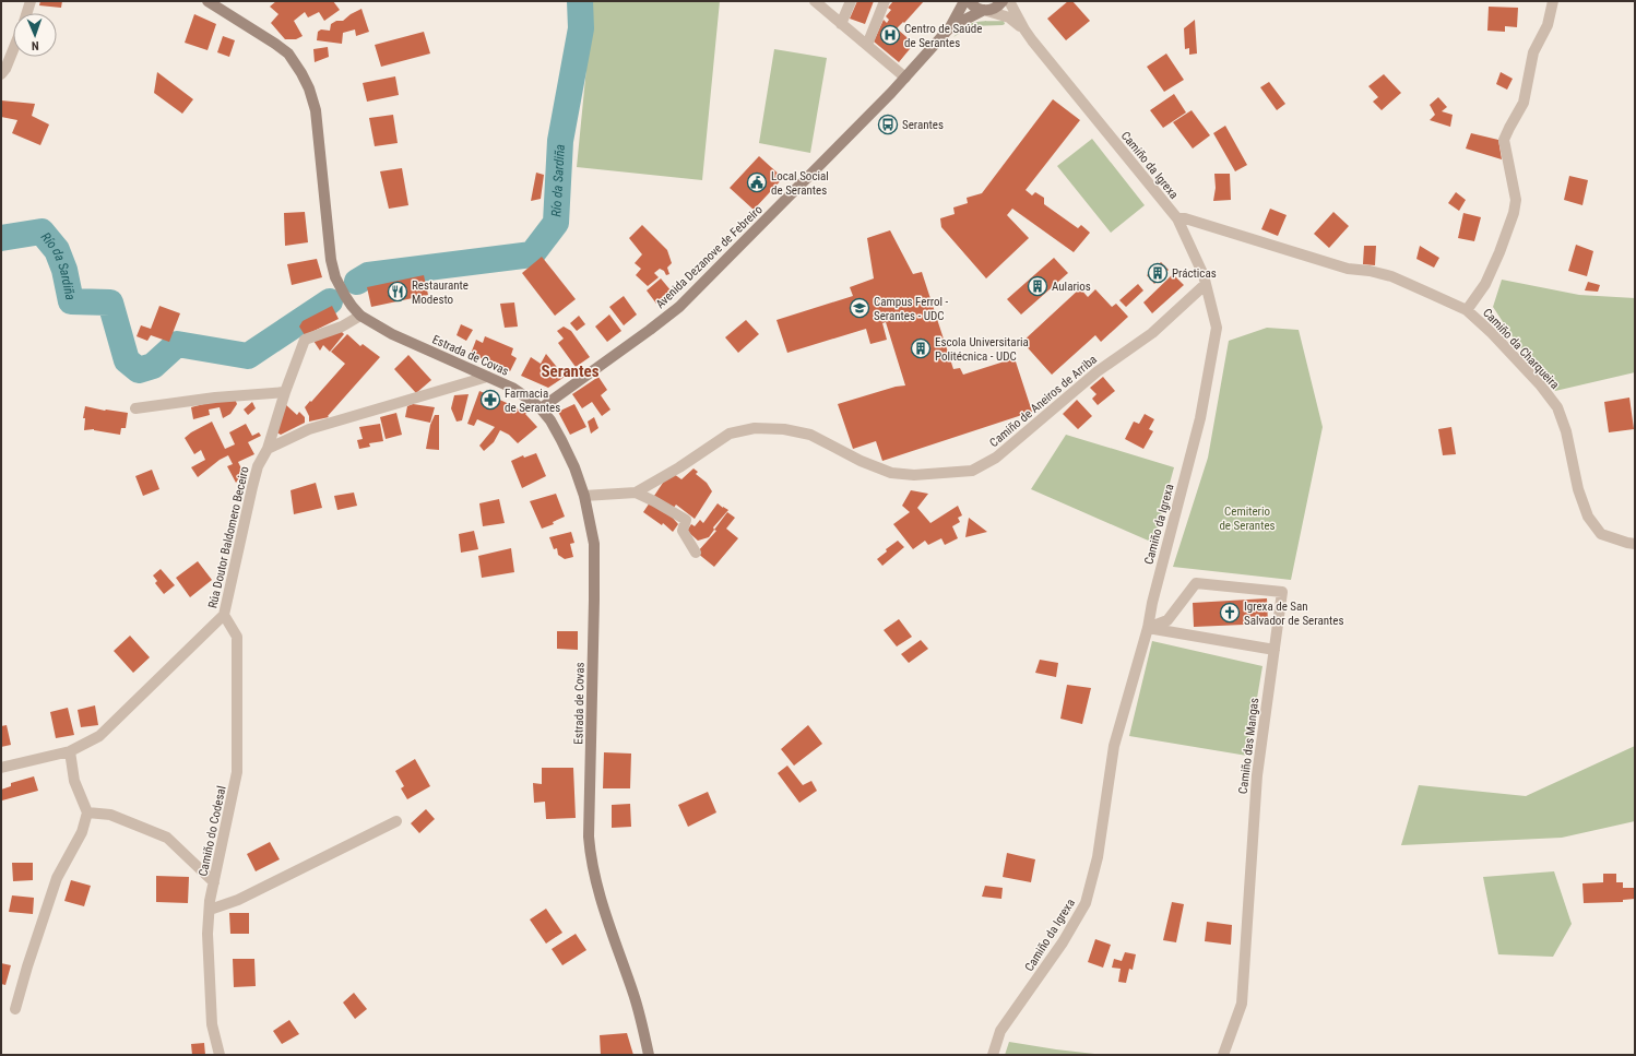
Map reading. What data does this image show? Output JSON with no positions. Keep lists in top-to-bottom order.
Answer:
{
  "streets": {
    "main road": ["Avenida Dezanove de Febreiro", "Estrada de Covas"],
    "street": [
      "Camiño da Igrexa",
      "Camiño da Charqueira",
      "Camiño de Aneiros de Arriba",
      "Rúa Doutor Baldomero Beceiro",
      "Camiño das Mangas",
      "Camiño do Codesal"
    ]
  },
  "crossings": [
    ["Camiño da Igrexa", "Camiño da Charqueira"],
    ["Camiño da Igrexa", "Camiño de Aneiros de Arriba"],
    ["Camiño da Igrexa", "Camiño das Mangas"],
    ["Avenida Dezanove de Febreiro", "Estrada de Covas"],
    ["Estrada de Covas", "Camiño de Aneiros de Arriba"],
    ["Estrada de Covas", "Rúa Doutor Baldomero Beceiro"],
    ["Rúa Doutor Baldomero Beceiro", "Camiño do Codesal"]
  ],
  "districts": ["Serantes"],
  "water": ["Río da Sardiña"],
  "parks": ["Cemiterio de Serantes"],
  "places": {
    "hospital": ["Centro de Saúde de Serantes"],
    "bus stop": ["Serantes"],
    "public building": ["Local Social de Serantes"],
    "building": ["Prácticas", "Aularios", "Escola Universitaria Politécnica - UDC"],
    "restaurant": ["Restaurante Modesto"],
    "school or university": ["Campus Ferrol - Serantes - UDC"],
    "pharmacy": ["Farmacia de Serantes"],
    "church": ["Igrexa de San Salvador de Serantes"]
  },
  "north": "bottom"
}
